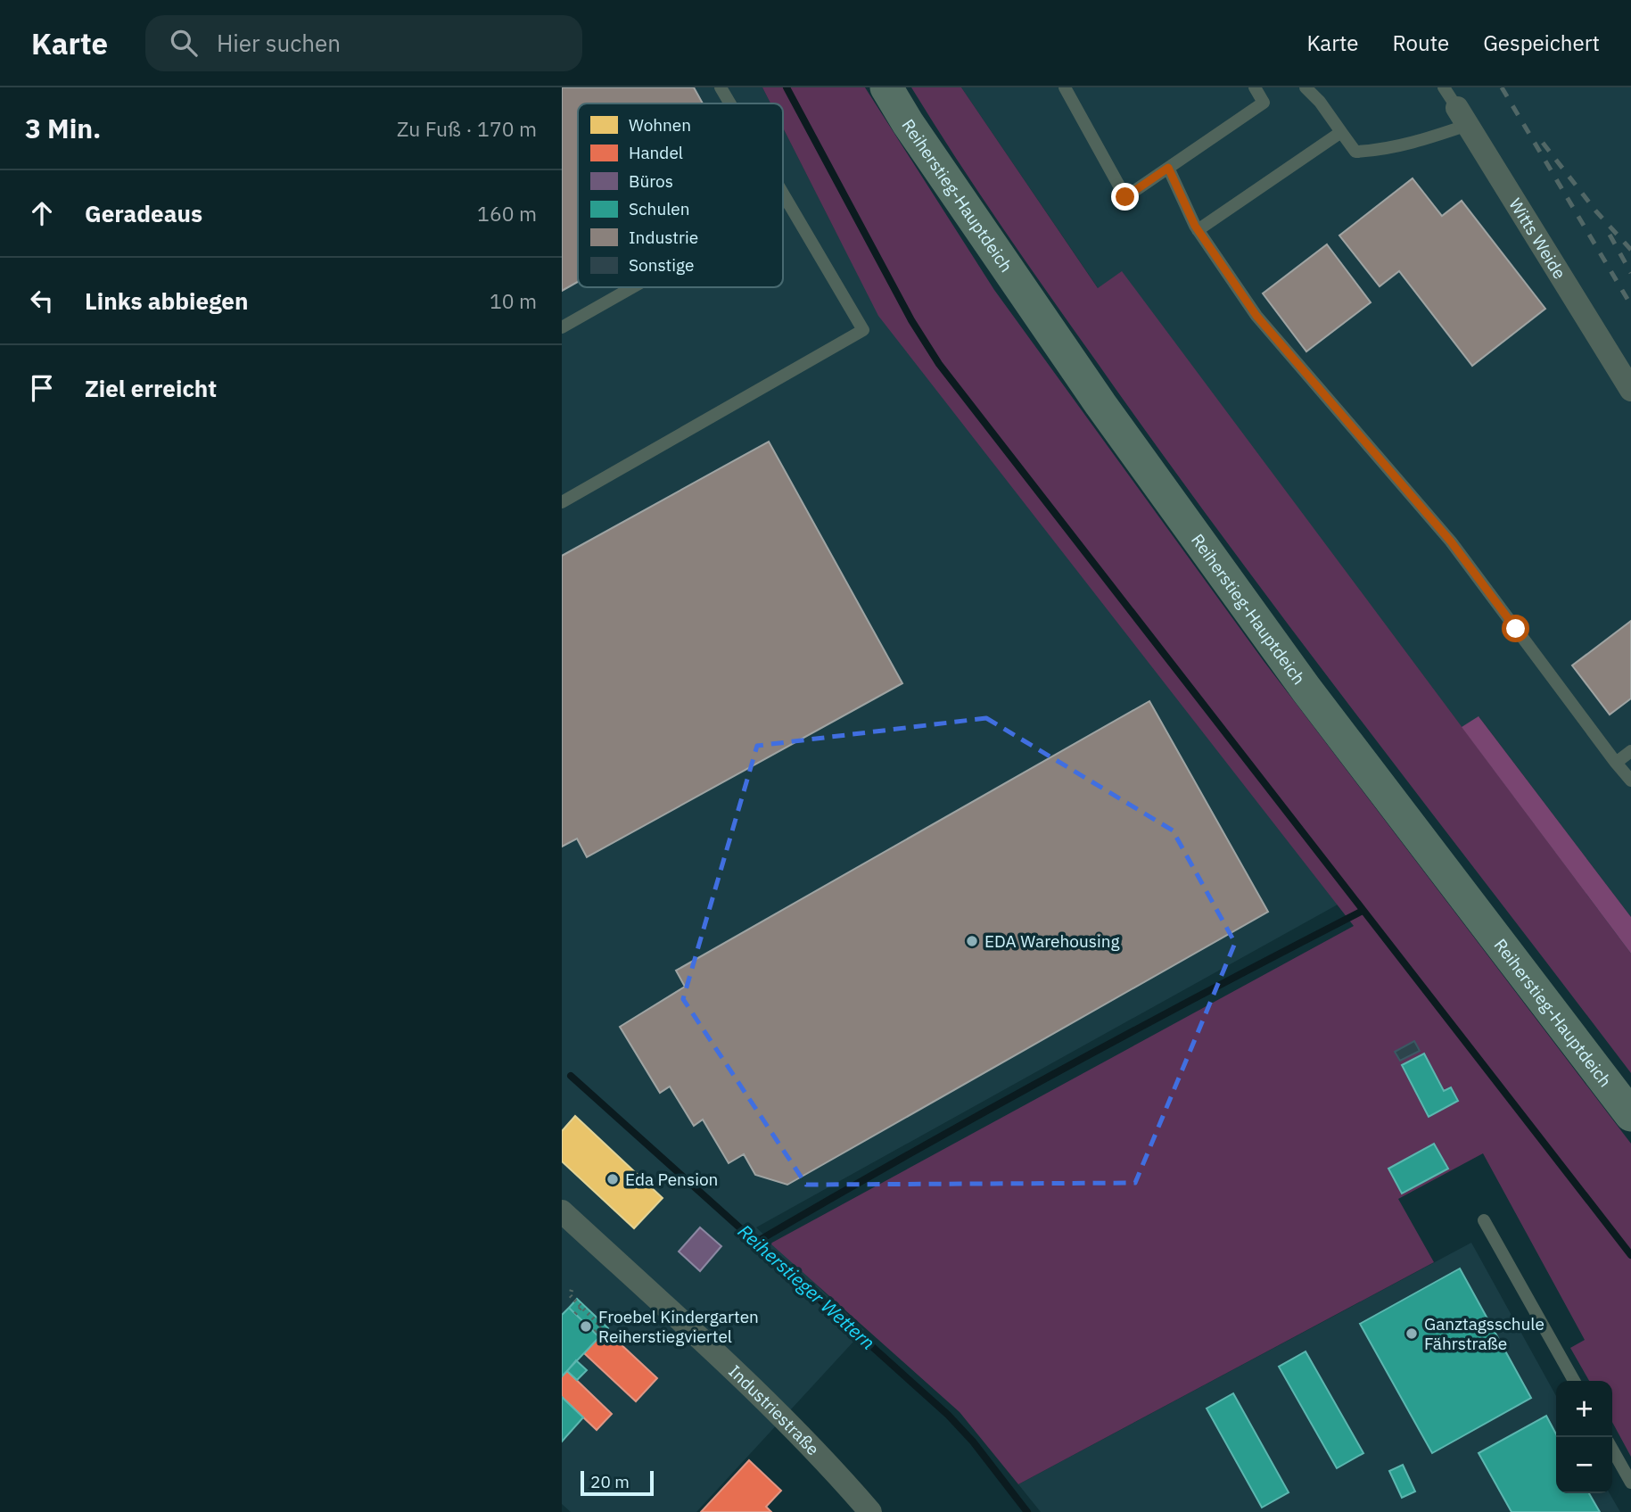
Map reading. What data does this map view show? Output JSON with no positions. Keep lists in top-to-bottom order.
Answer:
{
  "streets": {
    "main road": ["Reiherstieg-Hauptdeich"],
    "street": ["Witts Weide", "Industriestraße"]
  },
  "water": ["Reiherstieger Wettern"],
  "places": [
    "EDA Warehousing",
    "Eda Pension",
    "Froebel Kindergarten Reiherstiegviertel",
    "Ganztagsschule Fährstraße"
  ],
  "legend": [
    "Wohnen",
    "Handel",
    "Büros",
    "Schulen",
    "Industrie",
    "Sonstige"
  ],
  "scale_bar": "20 m",
  "page": {
    "header": "Karte",
    "search": "Hier suchen",
    "nav": ["Karte", "Route", "Gespeichert"],
    "heading": ["3 Min.", "Zu Fuß · 170 m"],
    "list": [
      ["Geradeaus", "160 m"],
      ["Links abbiegen", "10 m"],
      "Ziel erreicht"
    ],
    "map_buttons": ["+", "−"],
    "scale": "20 m"
  }
}
